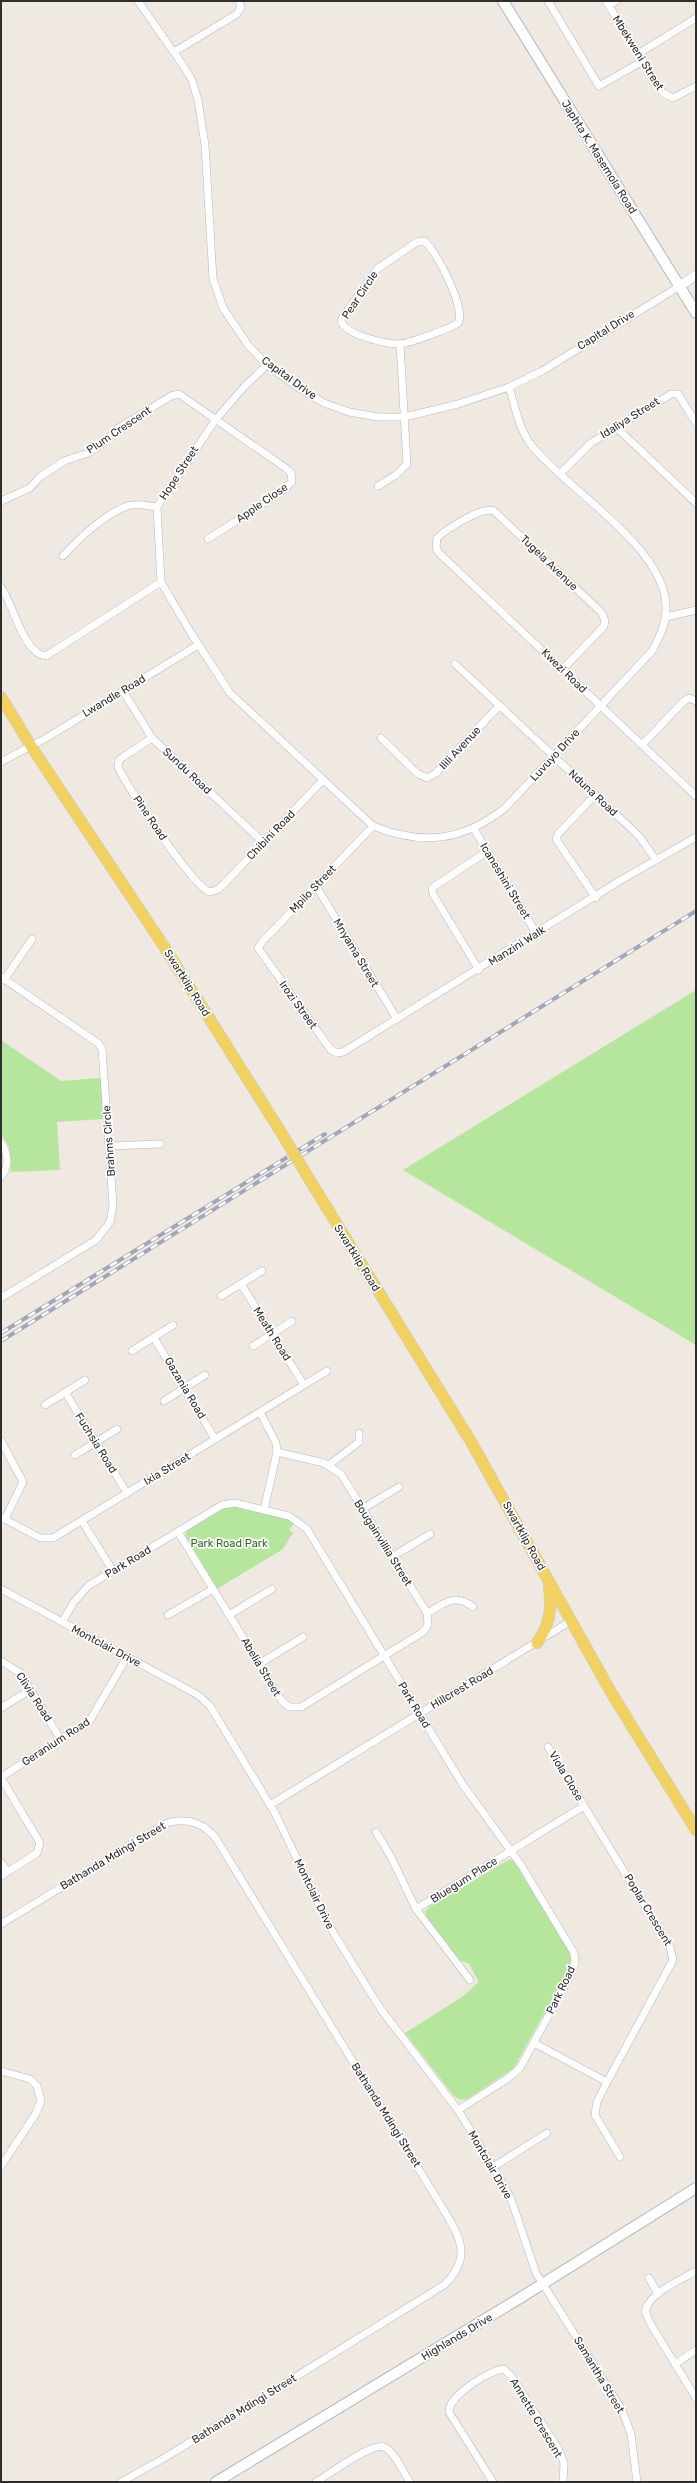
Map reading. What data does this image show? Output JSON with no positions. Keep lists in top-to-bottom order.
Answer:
{
  "streets": {
    "main road": ["Japhta K. Masemola Road", "Swartklip Road", "Highlands Drive"],
    "street": [
      "Mbekweni Street",
      "Pear Circle",
      "Capital Drive",
      "Idaliya Street",
      "Plum Crescent",
      "Hope Street",
      "Apple Close",
      "Tugela Avenue",
      "Kwezi Road",
      "Lwandle Road",
      "Ilili Avenue",
      "Luvuyo Drive",
      "Sundu Road",
      "Nduna Road",
      "Pine Road",
      "Chibini Road",
      "Icaneshini Street",
      "Mpilo Street",
      "Manzini Walk",
      "Mnyama Street",
      "Irozi Street",
      "Brahms Circle",
      "Meath Road",
      "Gazania Road",
      "Fuchsia Road",
      "Ixia Street",
      "Bougainvillia Street",
      "Park Road",
      "Montclair Drive",
      "Abelia Street",
      "Hillcrest Road",
      "Clivia Road",
      "Geranium Road",
      "Viola Close",
      "Bathanda Mdingi Street",
      "Bluegum Place",
      "Poplar Crescent",
      "Samantha Street",
      "Annette Crescent"
    ]
  },
  "crossings": [
    ["Japhta K. Masemola Road", "Capital Drive"],
    ["Capital Drive", "Hope Street"],
    ["Capital Drive", "Luvuyo Drive"],
    ["Idaliya Street", "Luvuyo Drive"],
    ["Plum Crescent", "Hope Street"],
    ["Plum Crescent", "Apple Close"],
    ["Hope Street", "Apple Close"],
    ["Hope Street", "Lwandle Road"],
    ["Hope Street", "Luvuyo Drive"],
    ["Tugela Avenue", "Kwezi Road"],
    ["Kwezi Road", "Luvuyo Drive"],
    ["Lwandle Road", "Luvuyo Drive"],
    ["Lwandle Road", "Sundu Road"],
    ["Lwandle Road", "Swartklip Road"],
    ["Ilili Avenue", "Nduna Road"],
    ["Luvuyo Drive", "Nduna Road"],
    ["Luvuyo Drive", "Chibini Road"],
    ["Luvuyo Drive", "Icaneshini Street"],
    ["Luvuyo Drive", "Mpilo Street"],
    ["Sundu Road", "Pine Road"],
    ["Sundu Road", "Chibini Road"],
    ["Nduna Road", "Manzini Walk"],
    ["Pine Road", "Chibini Road"],
    ["Icaneshini Street", "Manzini Walk"],
    ["Mpilo Street", "Mnyama Street"],
    ["Mpilo Street", "Irozi Street"],
    ["Manzini Walk", "Mnyama Street"],
    ["Manzini Walk", "Irozi Street"],
    ["Swartklip Road", "Hillcrest Road"],
    ["Meath Road", "Ixia Street"],
    ["Gazania Road", "Ixia Street"],
    ["Fuchsia Road", "Ixia Street"],
    ["Park Road", "Montclair Drive"],
    ["Park Road", "Abelia Street"],
    ["Park Road", "Hillcrest Road"],
    ["Park Road", "Bluegum Place"],
    ["Montclair Drive", "Hillcrest Road"],
    ["Montclair Drive", "Geranium Road"],
    ["Montclair Drive", "Highlands Drive"],
    ["Montclair Drive", "Samantha Street"],
    ["Clivia Road", "Geranium Road"],
    ["Viola Close", "Poplar Crescent"],
    ["Highlands Drive", "Samantha Street"]
  ],
  "parks": ["Park Road Park"]
}
